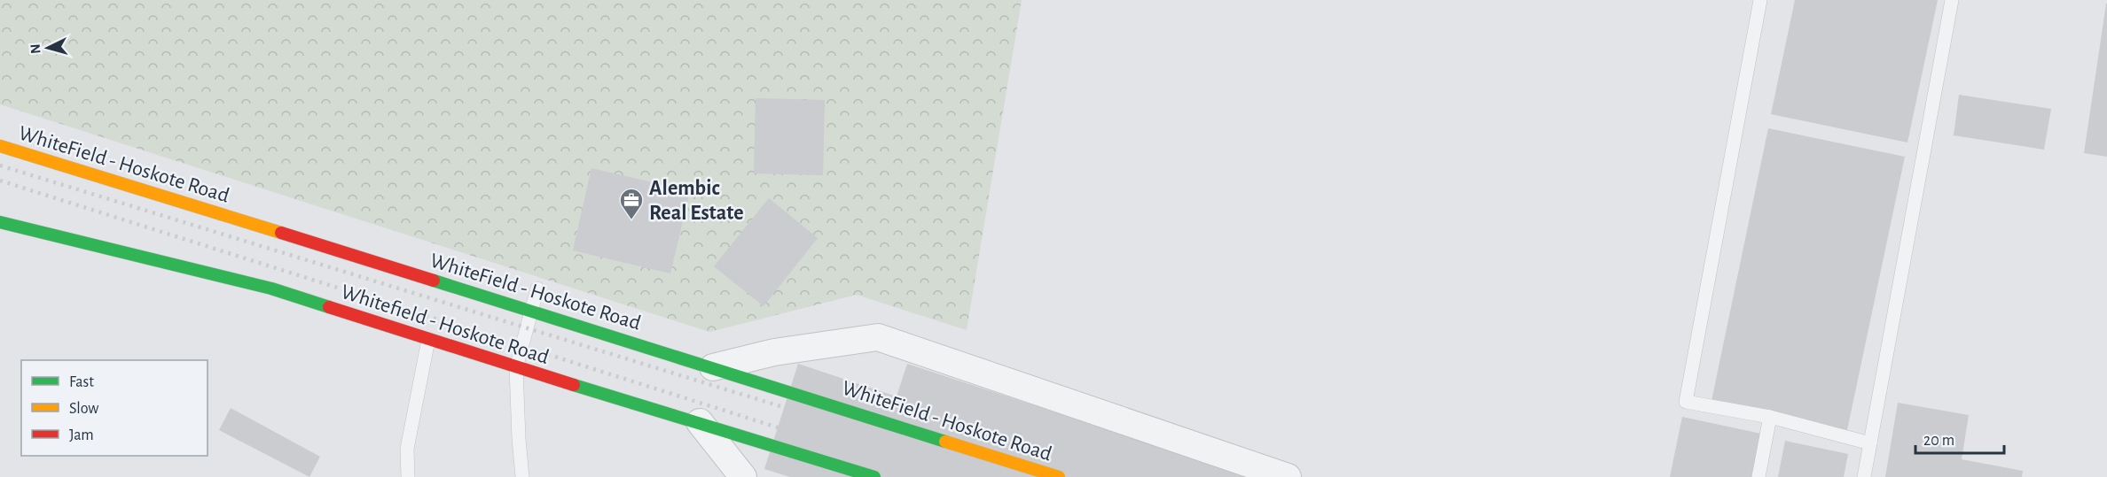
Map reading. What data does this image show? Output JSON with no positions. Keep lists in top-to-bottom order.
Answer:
{
  "streets": {
    "main road": ["WhiteField - Hoskote Road", "Whitefield - Hoskote Road"]
  },
  "places": {
    "office": ["Alembic Real Estate"]
  },
  "legend": ["Fast", "Slow", "Jam"],
  "scale_bar": "20 m",
  "north": "left"
}
